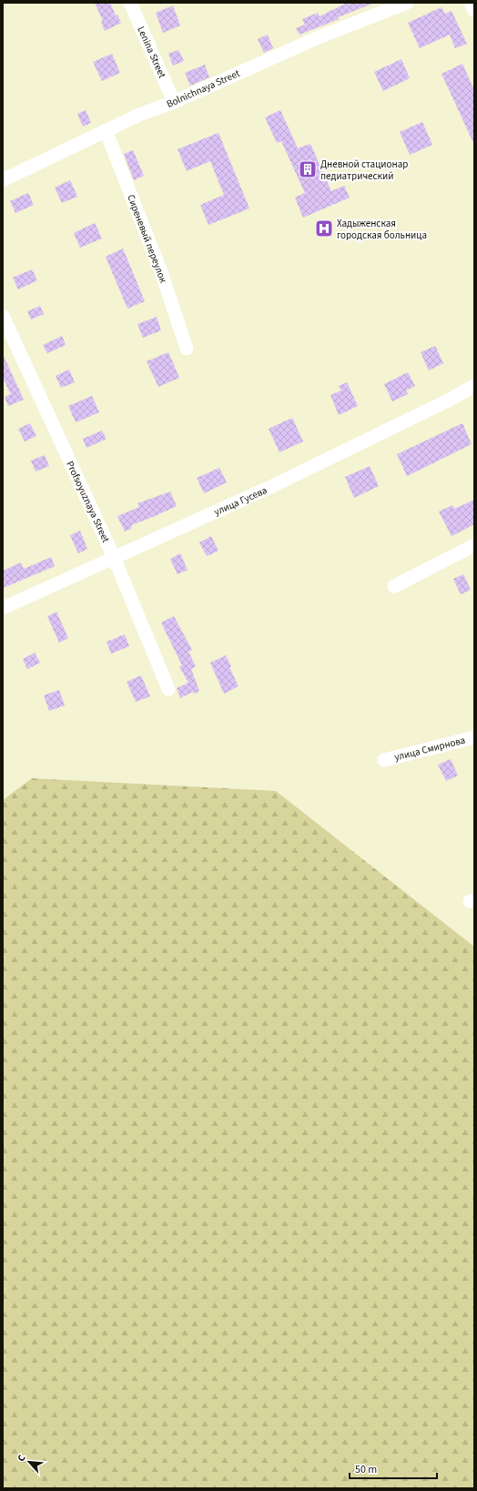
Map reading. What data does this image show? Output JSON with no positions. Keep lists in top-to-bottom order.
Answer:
{
  "streets": {
    "street": [
      "Lenina Street",
      "Bolnichnaya Street",
      "Сиреневый переулок",
      "улица Гусева",
      "Profsoyuznaya Street",
      "улица Смирнова"
    ]
  },
  "crossings": [
    ["Lenina Street", "Bolnichnaya Street"],
    ["Bolnichnaya Street", "Сиреневый переулок"],
    ["улица Гусева", "Profsoyuznaya Street"]
  ],
  "places": {
    "building": ["Дневной стационар педиатрический"],
    "hospital": ["Хадыженская городская больница"]
  },
  "scale_bar": "50 m",
  "north": "top left"
}
